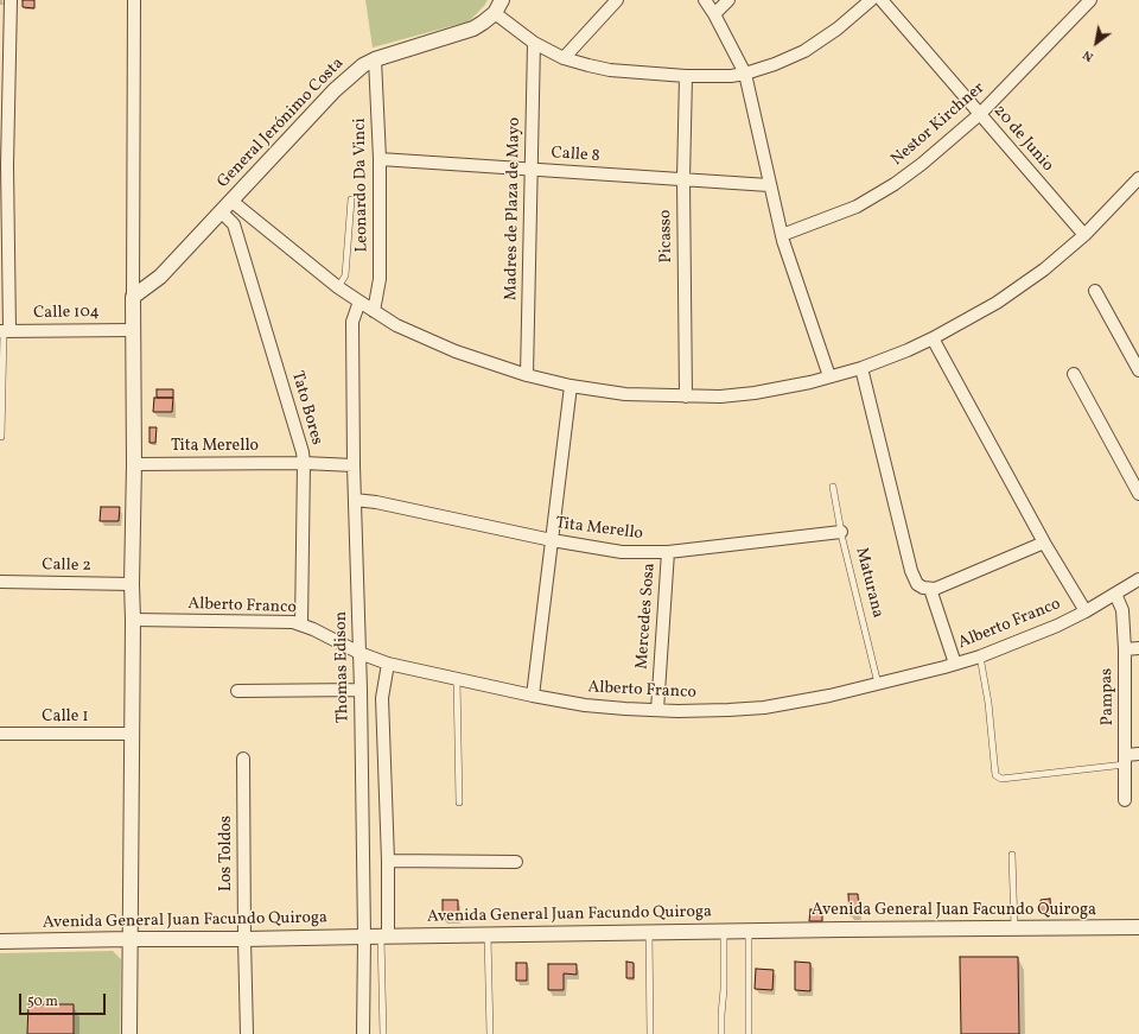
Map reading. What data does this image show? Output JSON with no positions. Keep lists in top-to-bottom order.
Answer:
{
  "streets": {
    "street": [
      "General Jerónimo Costa",
      "Nestor Kirchner",
      "20 de Junio",
      "Calle 8",
      "Leonardo Da Vinci",
      "Madres de Plaza de Mayo",
      "Picasso",
      "Calle 104",
      "Tato Bores",
      "Tita Merello",
      "Calle 2",
      "Alberto Franco",
      "Mercedes Sosa",
      "Thomas Edison",
      "Pampas",
      "Calle 1",
      "Los Toldos",
      "Avenida General Juan Facundo Quiroga"
    ],
    "lane": ["Maturana"]
  },
  "crossings": [
    ["General Jerónimo Costa", "Leonardo Da Vinci"],
    ["General Jerónimo Costa", "Tato Bores"],
    ["Nestor Kirchner", "20 de Junio"],
    ["Calle 8", "Leonardo Da Vinci"],
    ["Calle 8", "Madres de Plaza de Mayo"],
    ["Calle 8", "Picasso"],
    ["Tato Bores", "Tita Merello"],
    ["Tato Bores", "Alberto Franco"],
    ["Tita Merello", "Maturana"],
    ["Tita Merello", "Mercedes Sosa"],
    ["Tita Merello", "Thomas Edison"],
    ["Maturana", "Alberto Franco"],
    ["Alberto Franco", "Mercedes Sosa"],
    ["Alberto Franco", "Thomas Edison"],
    ["Alberto Franco", "Pampas"],
    ["Thomas Edison", "Avenida General Juan Facundo Quiroga"],
    ["Los Toldos", "Avenida General Juan Facundo Quiroga"]
  ],
  "scale_bar": "50 m",
  "north": "bottom left"
}
